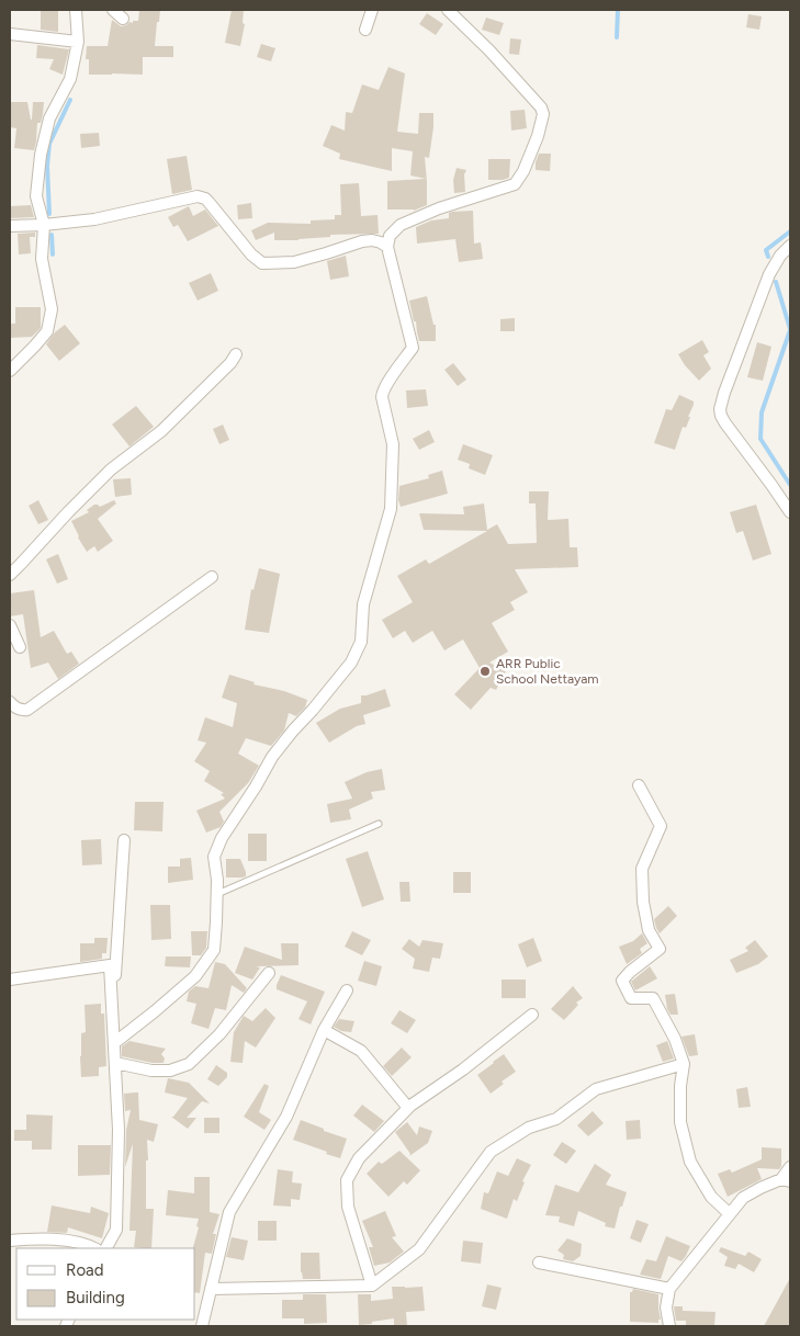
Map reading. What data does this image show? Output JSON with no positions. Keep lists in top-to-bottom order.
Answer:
{
  "places": ["ARR Public School Nettayam"],
  "legend": ["Road", "Building"]
}
